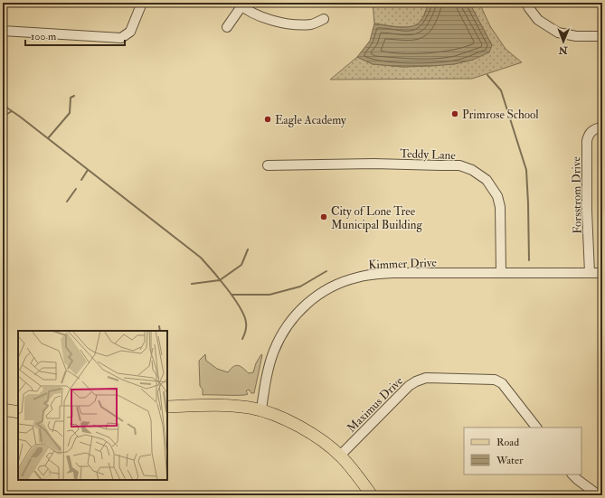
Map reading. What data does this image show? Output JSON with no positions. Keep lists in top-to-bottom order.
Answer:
{
  "streets": {
    "street": [
      "Teddy Lane",
      "Forsstrom Drive",
      "Kimmer Drive",
      "Maximus Drive"
    ]
  },
  "crossings": [
    ["Teddy Lane", "Kimmer Drive"],
    ["Forsstrom Drive", "Kimmer Drive"]
  ],
  "places": ["Primrose School", "Eagle Academy", "City of Lone Tree Municipal Building"],
  "legend": ["Road", "Water"],
  "scale_bar": "100 m",
  "north": "bottom"
}
